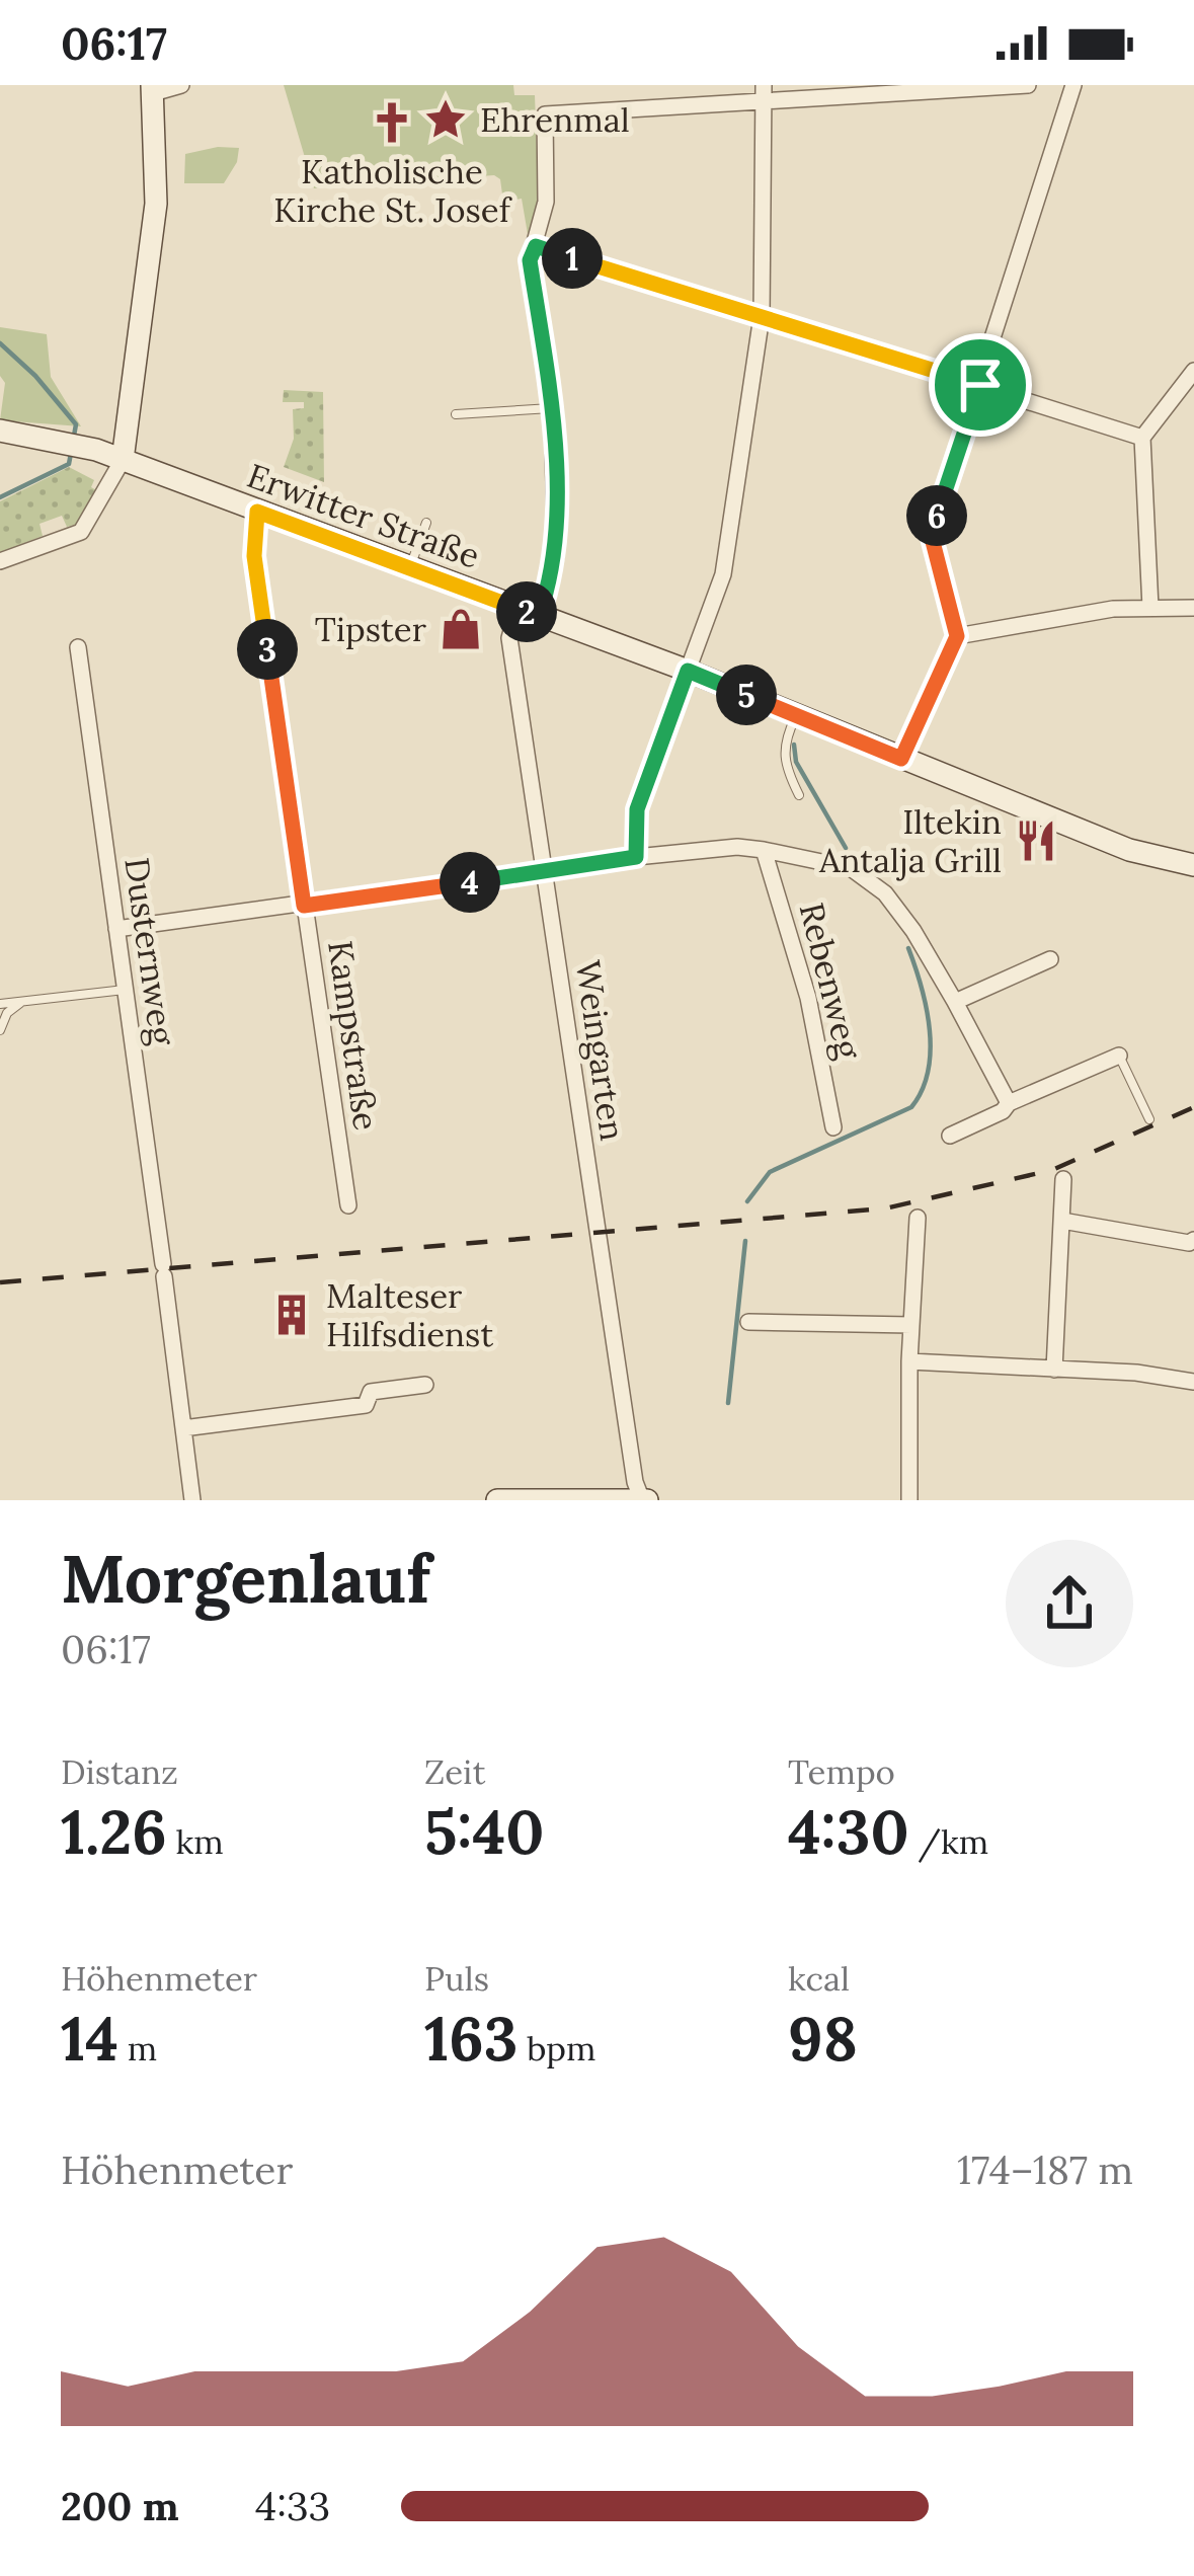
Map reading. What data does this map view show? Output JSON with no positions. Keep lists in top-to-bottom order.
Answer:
{
  "streets": {
    "street": [
      "Erwitter Straße",
      "Dusternweg",
      "Rebenweg",
      "Kampstraße",
      "Weingarten"
    ]
  },
  "crossings": [
    ["Erwitter Straße", "Kampstraße"],
    ["Erwitter Straße", "Weingarten"]
  ],
  "places": {
    "place": ["Ehrenmal"],
    "church": ["Katholische Kirche St. Josef"],
    "shop": ["Tipster"],
    "restaurant": ["Iltekin Antalja Grill"],
    "building": ["Malteser Hilfsdienst"]
  },
  "page": {
    "status": "06:17",
    "pins": [
      "1",
      "6",
      "2",
      "3",
      "5",
      "4"
    ],
    "heading": ["Morgenlauf", "06:17"],
    "stats": [
      ["Distanz", "1.26 km"],
      ["Zeit", "5:40"],
      ["Tempo", "4:30 /km"],
      ["Höhenmeter", "14 m"],
      ["Puls", "163 bpm"],
      ["kcal", "98"]
    ],
    "chart": ["Höhenmeter", "174–187 m"],
    "list": [
      {
        "name": "200 m",
        "note": "4:33"
      }
    ]
  }
}
